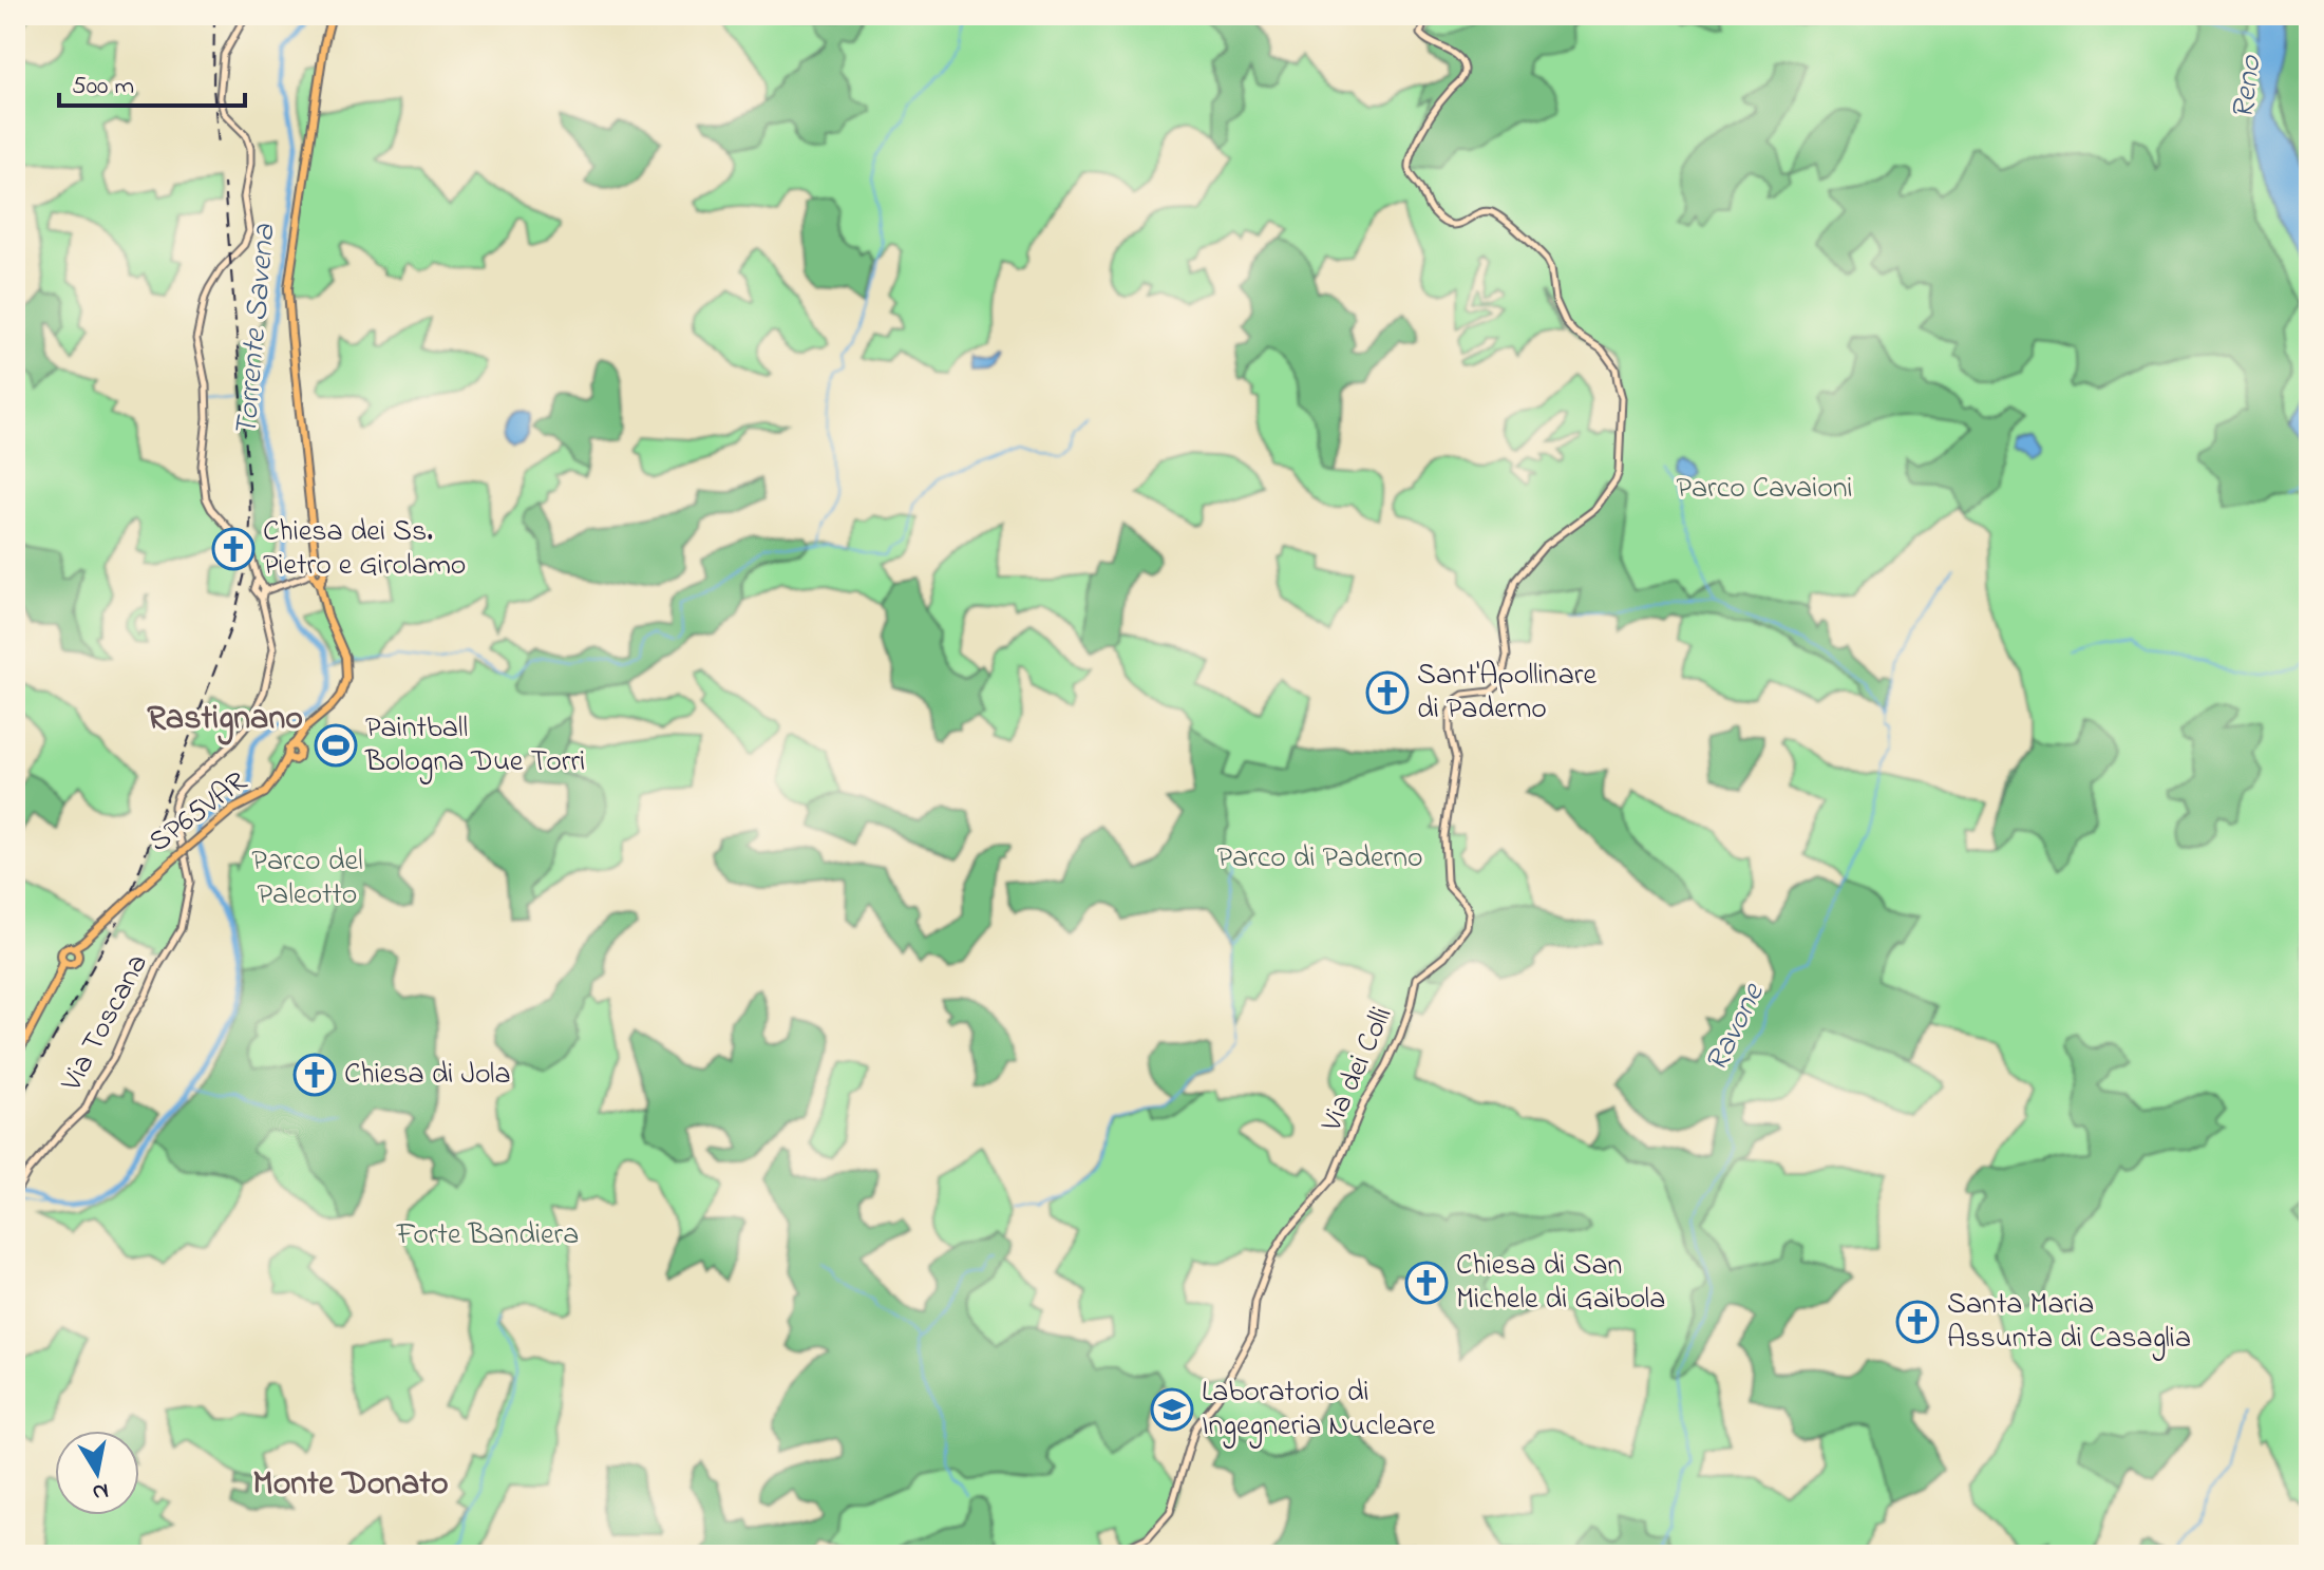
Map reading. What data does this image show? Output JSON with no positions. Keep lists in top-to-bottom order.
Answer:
{
  "streets": {
    "main road": ["SP65VAR", "Via Toscana", "Via dei Colli"]
  },
  "crossings": [
    ["SP65VAR", "Via Toscana"]
  ],
  "districts": ["Rastignano", "Monte Donato"],
  "water": ["Reno", "Torrente Savena", "Ravone"],
  "parks": [
    "Parco Cavaioni",
    "Parco di Paderno",
    "Parco del Paleotto",
    "Forte Bandiera"
  ],
  "places": {
    "church": [
      "Chiesa dei Ss. Pietro e Girolamo",
      "Sant'Apollinare di Paderno",
      "Chiesa di Jola",
      "Chiesa di San Michele di Gaibola",
      "Santa Maria Assunta di Casaglia"
    ],
    "sports": ["Paintball Bologna Due Torri"],
    "school or university": ["Laboratorio di Ingegneria Nucleare"]
  },
  "scale_bar": "500 m",
  "north": "bottom"
}
